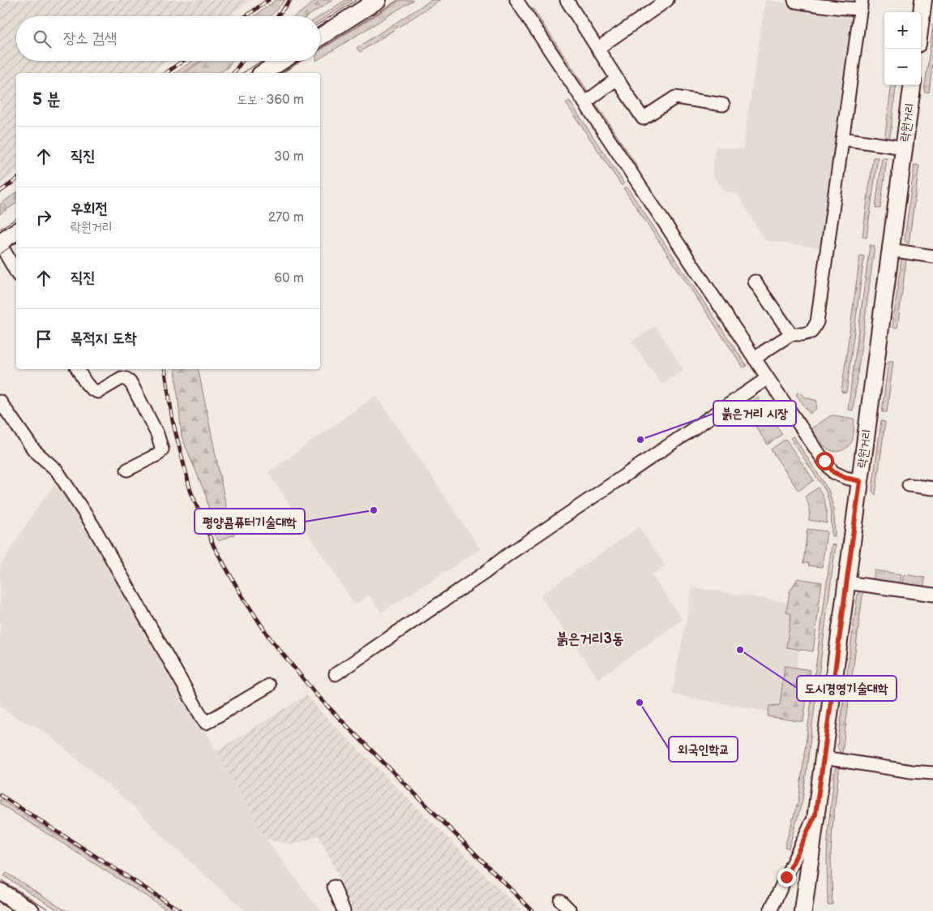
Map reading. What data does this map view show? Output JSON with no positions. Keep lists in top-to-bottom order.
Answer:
{
  "streets": {
    "main road": ["락원거리"]
  },
  "districts": ["붉은거리3동"],
  "places": [
    "붉은거리 시장",
    "평양콤퓨터기술대학",
    "도시경영기술대학",
    "외국인학교"
  ],
  "page": {
    "map_buttons": ["+", "−"],
    "search": "장소 검색",
    "heading": ["5 분", "도보 · 360 m"],
    "list": [
      ["직진", "30 m"],
      ["우회전", "락원거리", "270 m"],
      ["직진", "60 m"],
      "목적지 도착"
    ]
  }
}
